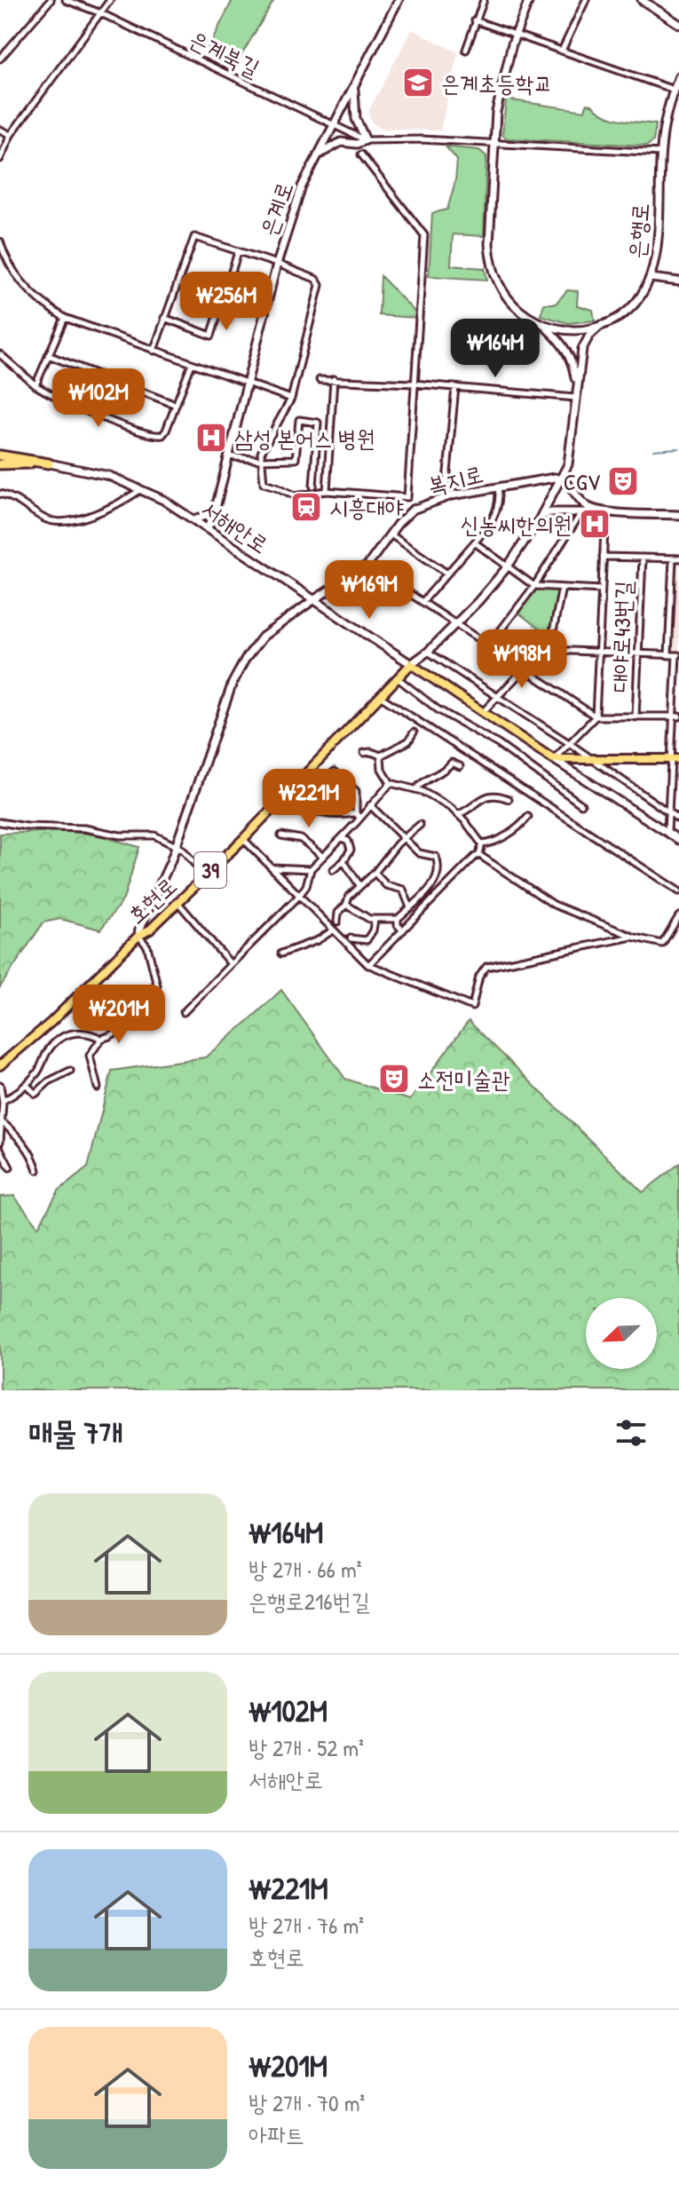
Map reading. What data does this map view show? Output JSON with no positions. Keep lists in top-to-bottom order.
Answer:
{
  "streets": {
    "main road": ["서해안로", "39", "호현로"],
    "street": [
      "은계북길",
      "은계로",
      "은행로",
      "복지로",
      "대야로43번길"
    ]
  },
  "crossings": [
    ["은계북길", "은계로"],
    ["은계로", "서해안로"],
    ["복지로", "서해안로"],
    ["복지로", "호현로"],
    ["서해안로", "호현로"]
  ],
  "places": {
    "school or university": ["은계초등학교"],
    "hospital": ["삼성 본어스 병원", "신농씨한의원"],
    "theatre": ["CGV", "소전미술관"],
    "station": ["시흥대야"]
  },
  "north": "bottom left",
  "page": {
    "price": [
      "₩256M",
      "₩164M",
      "₩102M",
      "₩169M",
      "₩198M",
      "₩221M",
      "₩201M"
    ],
    "heading": "매물 7개",
    "list": [
      {
        "name": "₩164M",
        "note": "방 2개 · 66 m² · 은행로216번길"
      },
      {
        "name": "₩102M",
        "note": "방 2개 · 52 m² · 서해안로"
      },
      {
        "name": "₩221M",
        "note": "방 2개 · 76 m² · 호현로"
      },
      {
        "name": "₩201M",
        "note": "방 2개 · 70 m² · 아파트"
      }
    ]
  }
}
